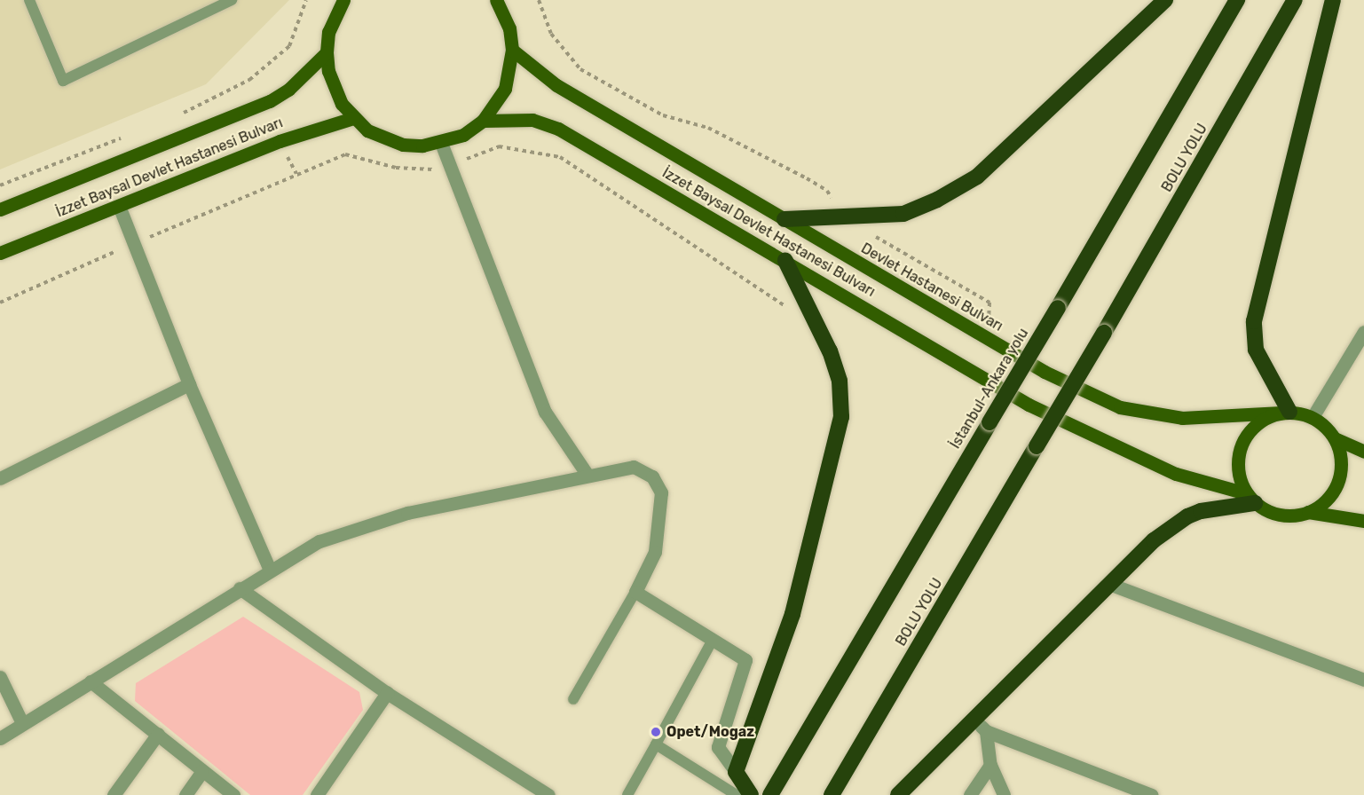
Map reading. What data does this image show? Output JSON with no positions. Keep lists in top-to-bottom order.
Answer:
{
  "streets": {
    "highway": ["BOLU YOLU", "İstanbul-Ankara yolu"],
    "main road": ["İzzet Baysal Devlet Hastanesi Bulvarı", "Devlet Hastanesi Bulvarı"]
  },
  "crossings": [
    ["İzzet Baysal Devlet Hastanesi Bulvarı", "Devlet Hastanesi Bulvarı"]
  ],
  "places": ["Opet/Mogaz"]
}
